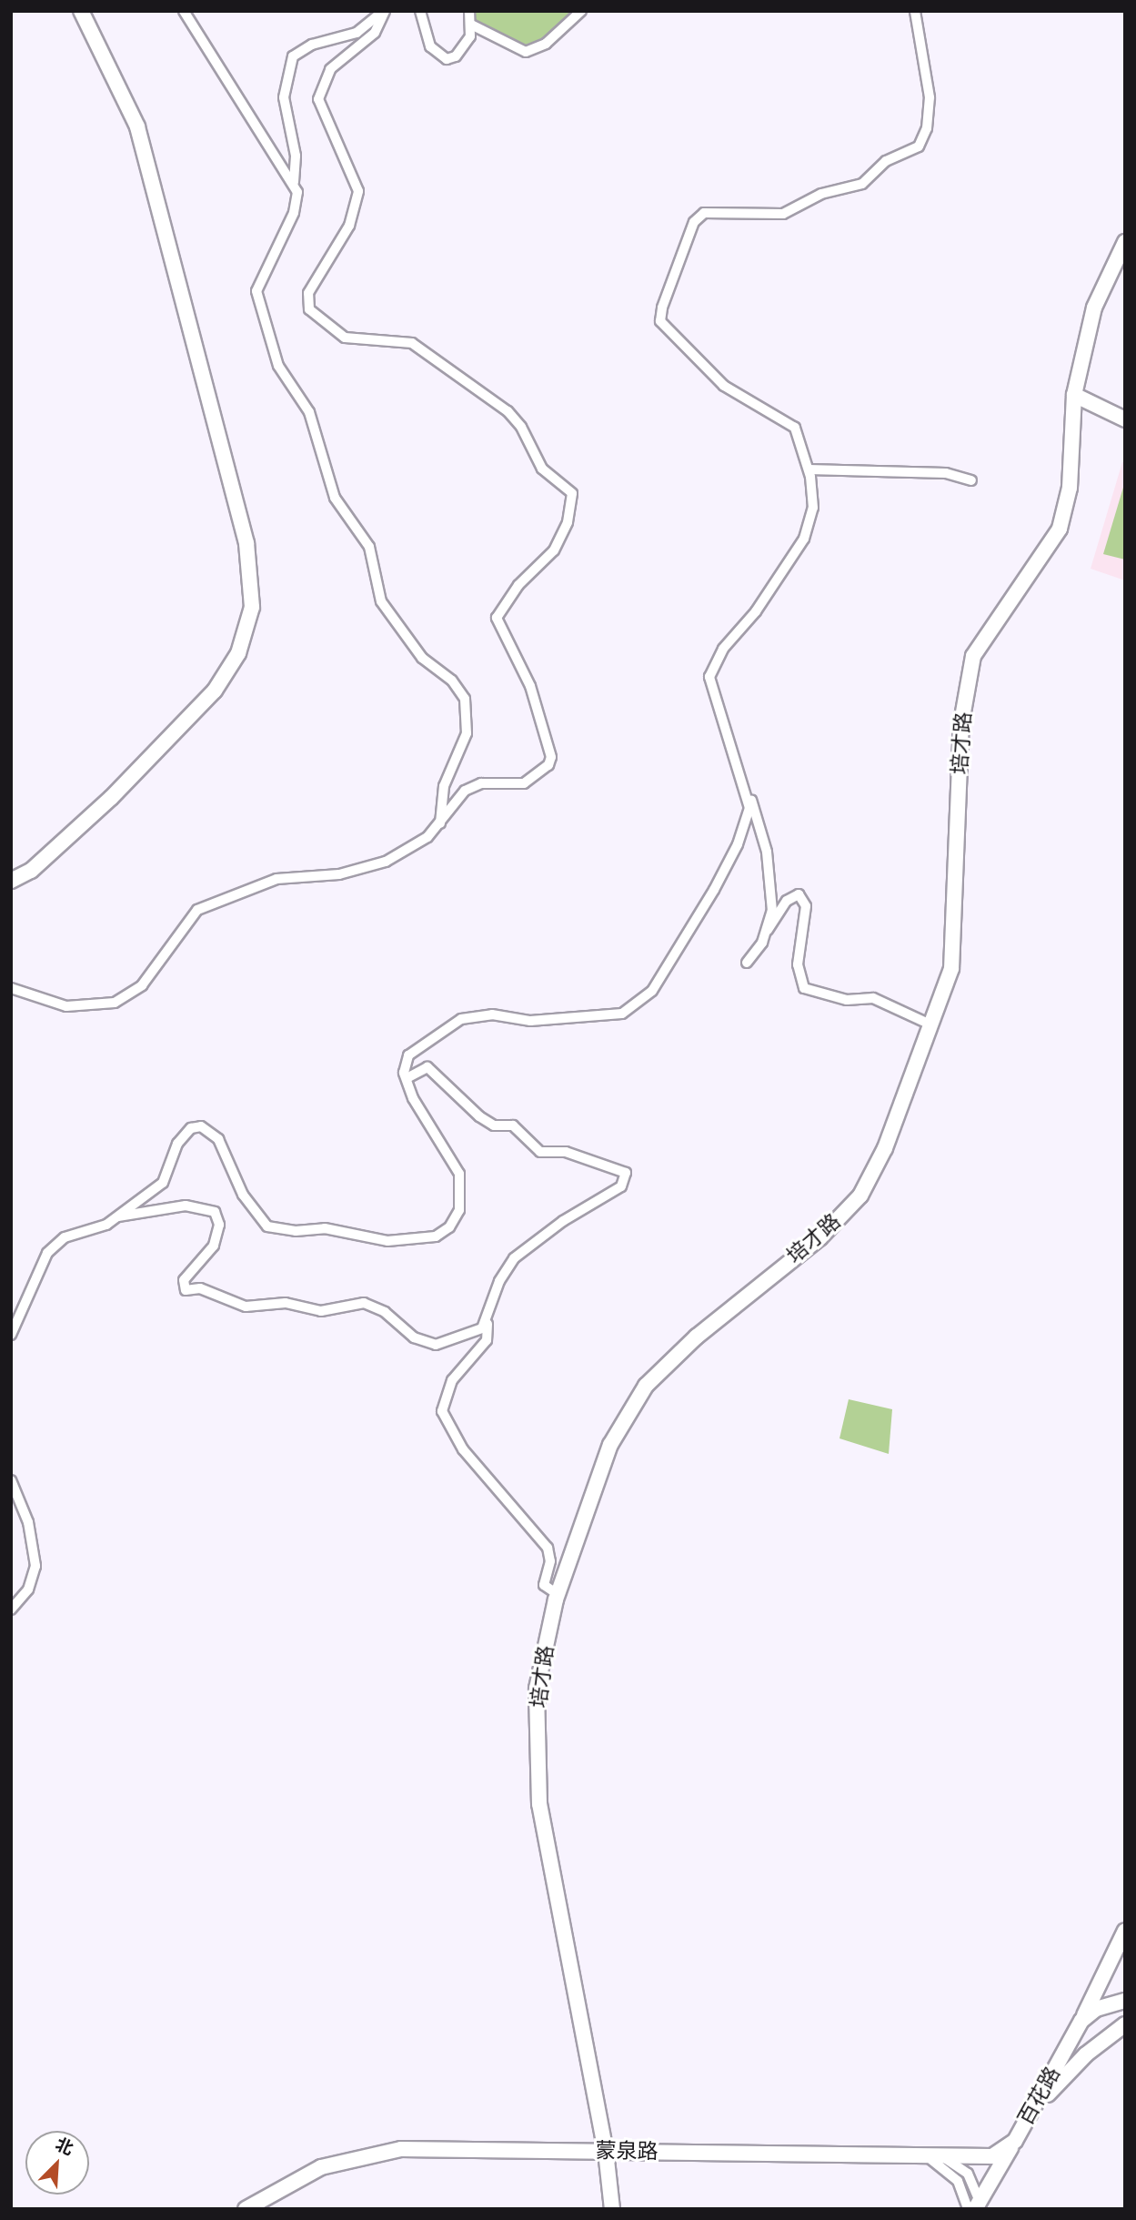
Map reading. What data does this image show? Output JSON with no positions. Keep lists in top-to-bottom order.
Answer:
{
  "streets": {
    "street": ["培才路", "百花路", "蒙泉路"]
  },
  "crossings": [
    ["培才路", "蒙泉路"],
    ["百花路", "蒙泉路"]
  ],
  "north": "top right"
}
